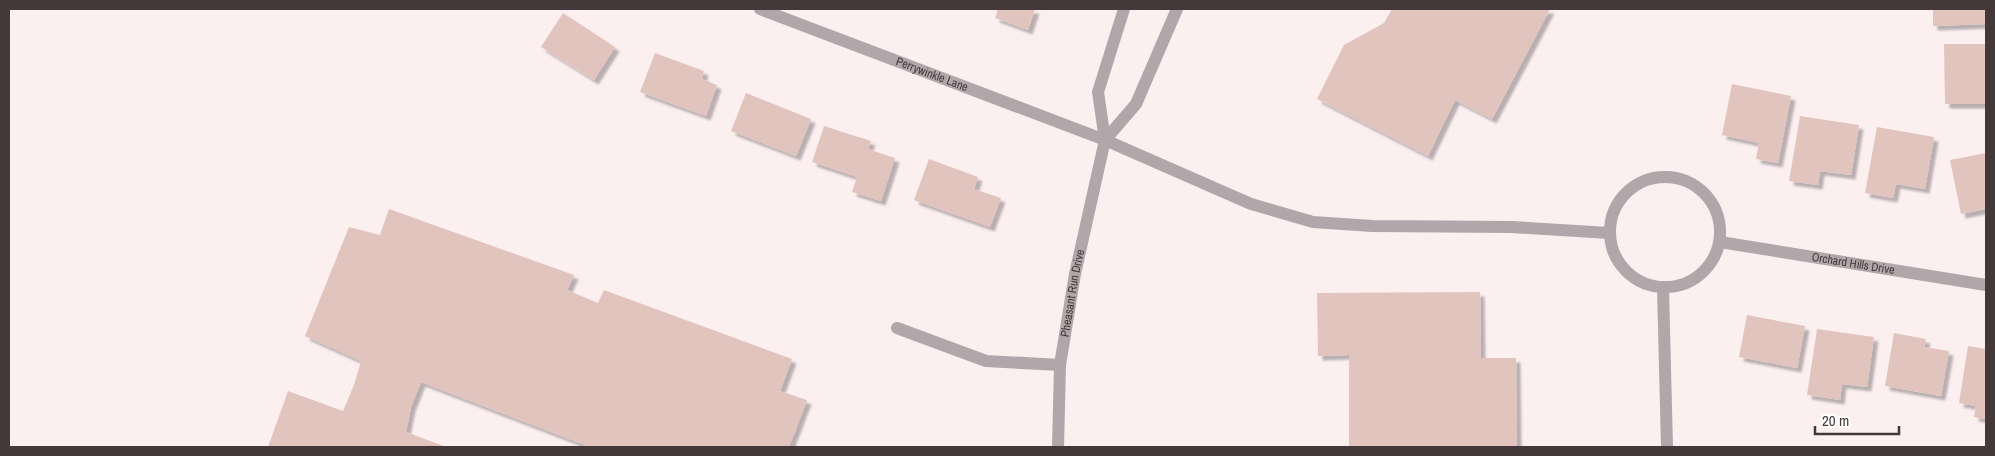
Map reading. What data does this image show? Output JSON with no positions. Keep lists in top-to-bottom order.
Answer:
{
  "streets": {
    "street": ["Perrywinkle Lane", "Orchard Hills Drive", "Pheasant Run Drive"]
  },
  "crossings": [
    ["Perrywinkle Lane", "Orchard Hills Drive"],
    ["Perrywinkle Lane", "Pheasant Run Drive"]
  ],
  "scale_bar": "20 m"
}
